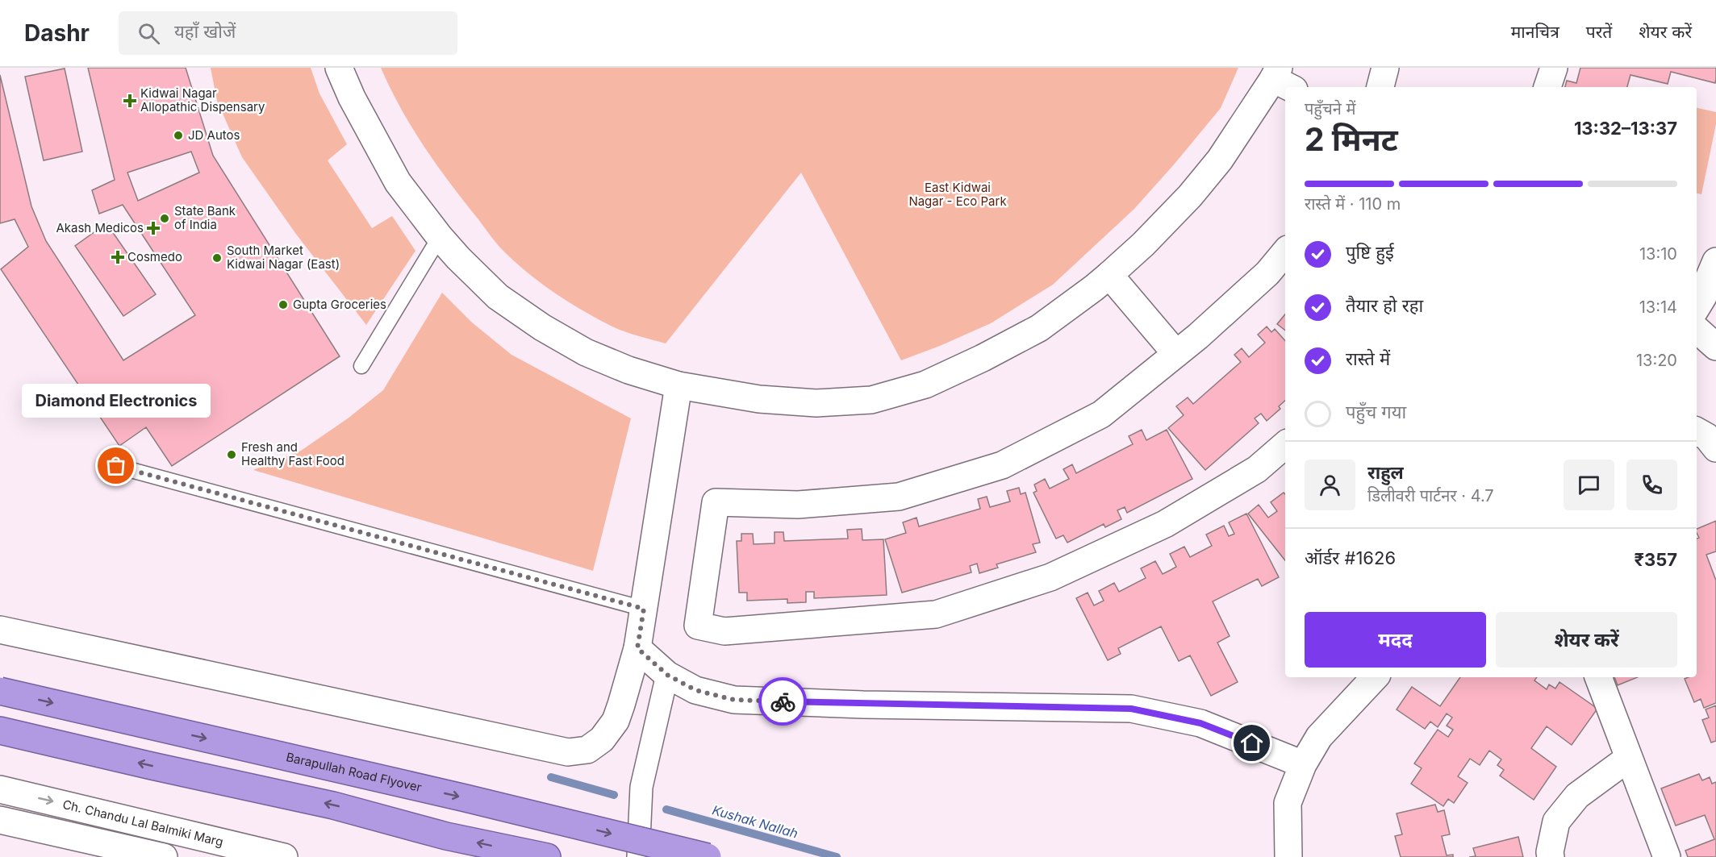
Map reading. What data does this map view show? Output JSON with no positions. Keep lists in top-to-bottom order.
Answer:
{
  "streets": {
    "highway": ["Barapullah Road Flyover"],
    "street": ["Ch. Chandu Lal Balmiki Marg"]
  },
  "water": ["Kushak Nallah"],
  "parks": ["East Kidwai Nagar - Eco Park"],
  "places": {
    "health": ["Kidwai Nagar Allopathic Dispensary", "Akash Medicos", "Cosmedo"],
    "other": [
      "JD Autos",
      "State Bank of India",
      "South Market Kidwai Nagar (East)",
      "Gupta Groceries",
      "Fresh and Healthy Fast Food",
      "Diamond Electronics"
    ]
  },
  "page": {
    "header": "Dashr",
    "search": "यहाँ खोजें",
    "nav": ["मानचित्र", "परतें", "शेयर करें"],
    "heading": ["2 मिनट", "पहुँचने में", "13:32–13:37"],
    "panel": [
      "राहुल",
      "डिलीवरी पार्टनर · 4.7",
      "ऑर्डर #1626",
      "₹357"
    ],
    "bar": "रास्ते में · 110 m",
    "list": [
      ["पुष्टि हुई", "13:10"],
      ["तैयार हो रहा", "13:14"],
      ["रास्ते में", "13:20"],
      "पहुँच गया"
    ],
    "bubble": "Diamond Electronics",
    "buttons": ["मदद", "शेयर करें"]
  }
}
